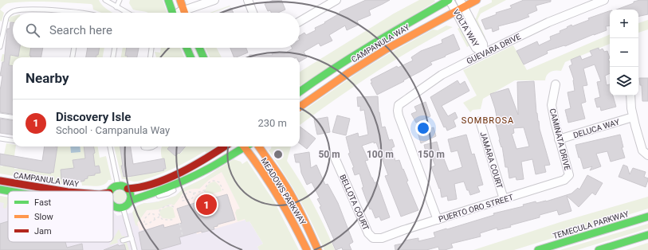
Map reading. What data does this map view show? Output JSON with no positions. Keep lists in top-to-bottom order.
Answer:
{
  "streets": {
    "street": [
      "VOLTA WAY",
      "CAMPANULA WAY",
      "GUEVARA DRIVE",
      "DELUCA WAY",
      "CAMINATA DRIVE",
      "JAMARA COURT",
      "MEADOWS PARKWAY",
      "BELLOTA COURT",
      "PUERTO ORO STREET",
      "TEMECULA PARKWAY"
    ]
  },
  "crossings": [
    ["VOLTA WAY", "CAMPANULA WAY"],
    ["VOLTA WAY", "GUEVARA DRIVE"],
    ["GUEVARA DRIVE", "PUERTO ORO STREET"],
    ["DELUCA WAY", "CAMINATA DRIVE"],
    ["CAMINATA DRIVE", "PUERTO ORO STREET"],
    ["JAMARA COURT", "PUERTO ORO STREET"],
    ["BELLOTA COURT", "PUERTO ORO STREET"]
  ],
  "districts": ["SOMBROSA"],
  "legend": ["Fast", "Slow", "Jam"],
  "page": {
    "map_buttons": ["+", "−"],
    "search": "Search here",
    "heading": "Nearby",
    "list": [
      {
        "mark": "1",
        "name": "Discovery Isle",
        "note": "School · Campanula Way",
        "value": "230 m"
      }
    ],
    "pins": "1"
  },
  "rings": ["50 m", "100 m", "150 m"]
}
